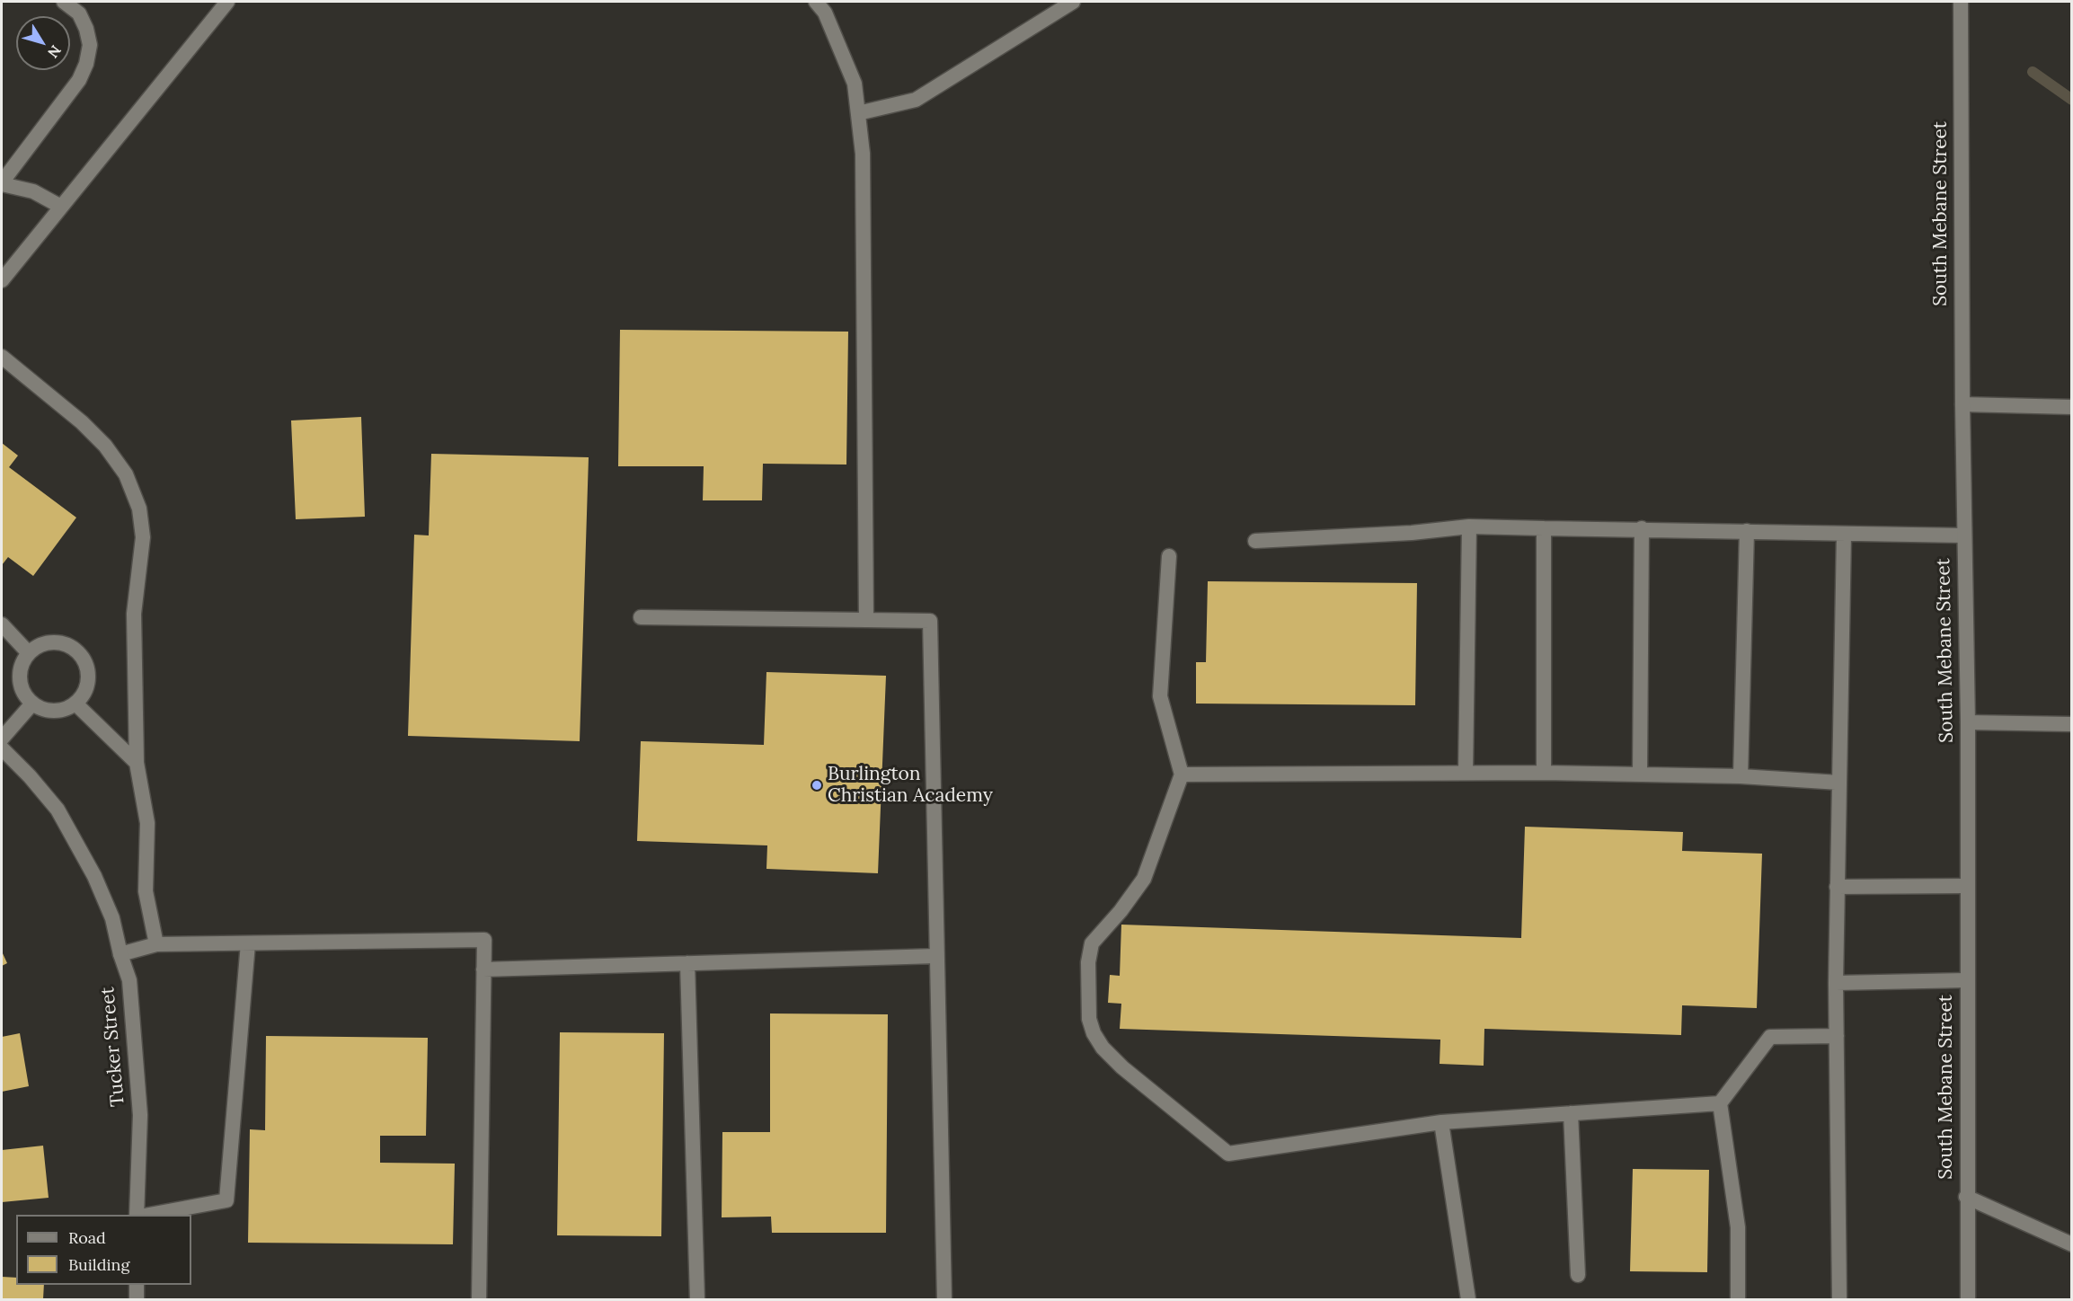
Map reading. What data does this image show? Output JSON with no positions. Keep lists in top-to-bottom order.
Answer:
{
  "streets": {
    "street": ["South Mebane Street", "Tucker Street"]
  },
  "places": ["Burlington Christian Academy"],
  "legend": ["Road", "Building"],
  "north": "bottom right"
}
